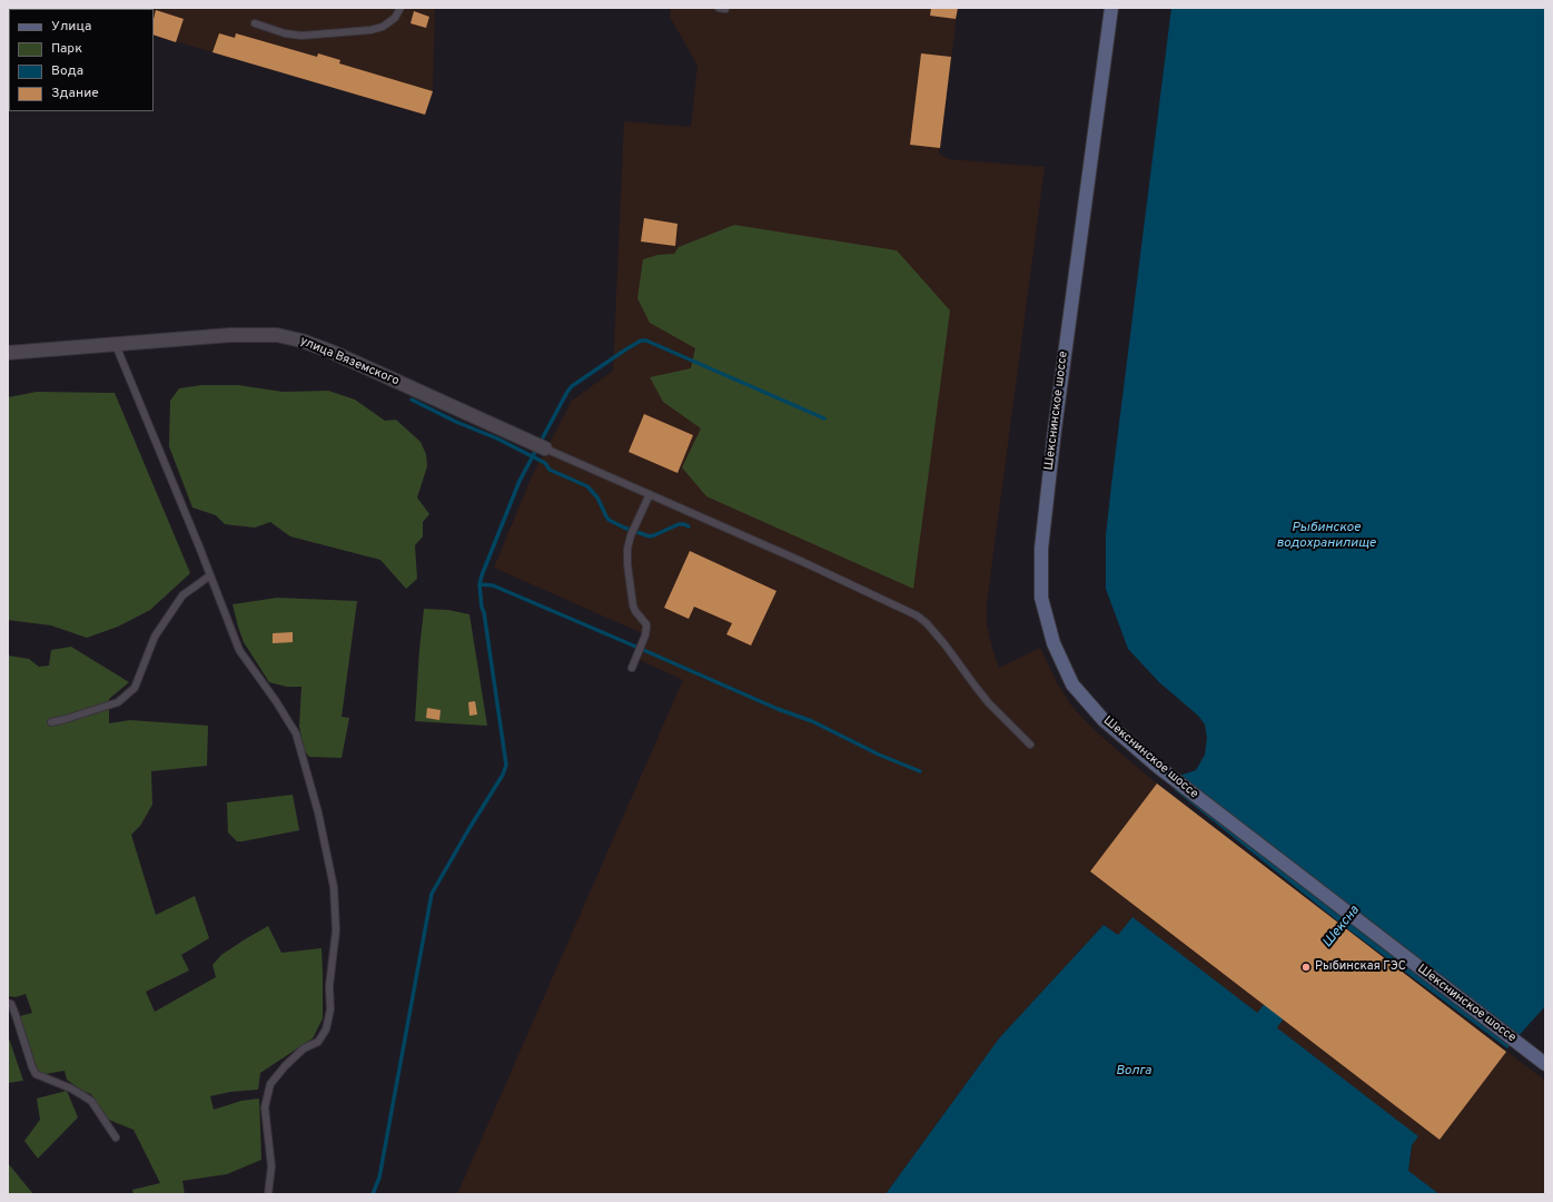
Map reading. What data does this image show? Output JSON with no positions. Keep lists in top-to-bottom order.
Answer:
{
  "streets": {
    "main road": ["Шекснинское шоссе"],
    "street": ["улица Вяземского"]
  },
  "water": ["Рыбинское водохранилище", "Шексна", "Волга"],
  "places": ["Рыбинская ГЭС"],
  "legend": [
    "Улица",
    "Парк",
    "Вода",
    "Здание"
  ]
}
